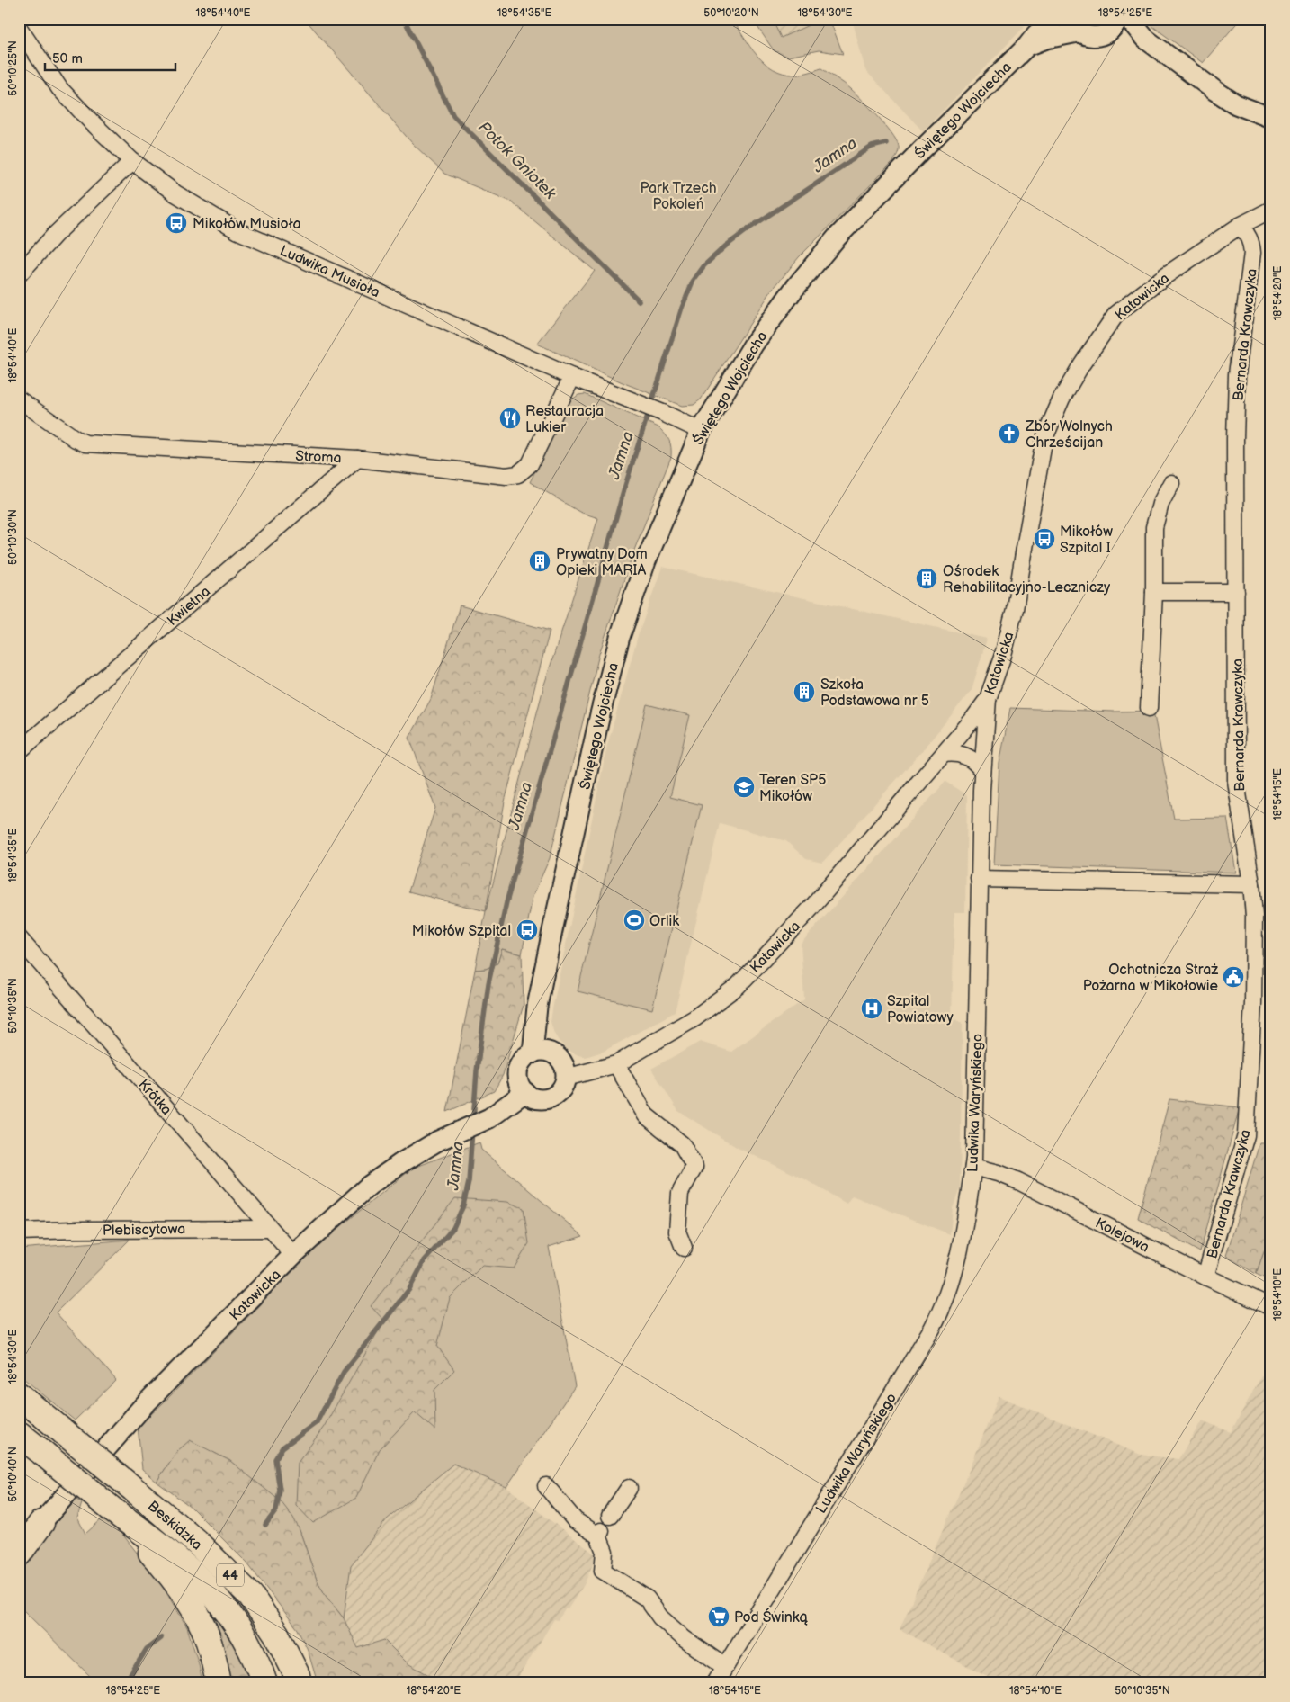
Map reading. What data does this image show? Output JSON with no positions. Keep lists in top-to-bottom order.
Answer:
{
  "streets": {
    "main road": ["Beskidzka", "44"],
    "street": [
      "Świętego Wojciecha",
      "Ludwika Musioła",
      "Katowicka",
      "Bernarda Krawczyka",
      "Stroma",
      "Kwietna",
      "Krótka",
      "Ludwika Waryńskiego",
      "Plebiscytowa",
      "Kolejowa"
    ]
  },
  "crossings": [
    ["Świętego Wojciecha", "Ludwika Musioła"],
    ["Świętego Wojciecha", "Katowicka"],
    ["Ludwika Musioła", "Stroma"],
    ["Katowicka", "Bernarda Krawczyka"],
    ["Katowicka", "Krótka"],
    ["Katowicka", "Ludwika Waryńskiego"],
    ["Bernarda Krawczyka", "Kolejowa"],
    ["Stroma", "Kwietna"],
    ["Krótka", "Plebiscytowa"],
    ["Ludwika Waryńskiego", "Kolejowa"]
  ],
  "water": ["Jamna", "Potok Gniotek"],
  "parks": ["Park Trzech Pokoleń"],
  "places": {
    "bus stop": ["Mikołów Musioła", "Mikołów Szpital I", "Mikołów Szpital"],
    "restaurant": ["Restauracja Lukier"],
    "church": ["Zbór Wolnych Chrześcijan"],
    "building": ["Prywatny Dom Opieki MARIA", "Ośrodek Rehabilitacyjno-Leczniczy", "Szkoła Podstawowa nr 5"],
    "school or university": ["Teren SP5 Mikołów"],
    "sports": ["Orlik"],
    "public building": ["Ochotnicza Straż Pożarna w Mikołowie"],
    "hospital": ["Szpital Powiatowy"],
    "supermarket": ["Pod Świnką"]
  },
  "scale_bar": "50 m",
  "coordinates": [
    "18°54'40\"E",
    "18°54'35\"E",
    "50°10'20\"N",
    "18°54'30\"E",
    "18°54'25\"E",
    "50°10'25\"N",
    "18°54'20\"E",
    "50°10'30\"N",
    "18°54'15\"E",
    "50°10'35\"N",
    "18°54'10\"E",
    "50°10'40\"N"
  ]
}
